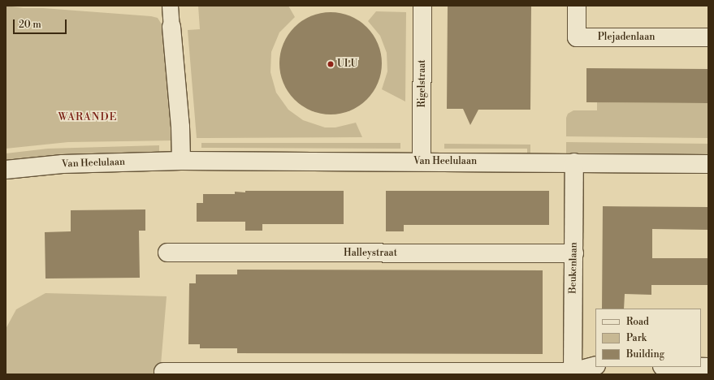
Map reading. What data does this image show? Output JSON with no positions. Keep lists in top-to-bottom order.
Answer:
{
  "streets": {
    "street": [
      "Plejadenlaan",
      "Rigelstraat",
      "Van Heelulaan",
      "Halleystraat",
      "Beukenlaan"
    ]
  },
  "crossings": [
    ["Rigelstraat", "Van Heelulaan"],
    ["Van Heelulaan", "Beukenlaan"],
    ["Halleystraat", "Beukenlaan"]
  ],
  "districts": ["WARANDE"],
  "places": ["ULU"],
  "legend": ["Road", "Park", "Building"],
  "scale_bar": "20 m"
}
